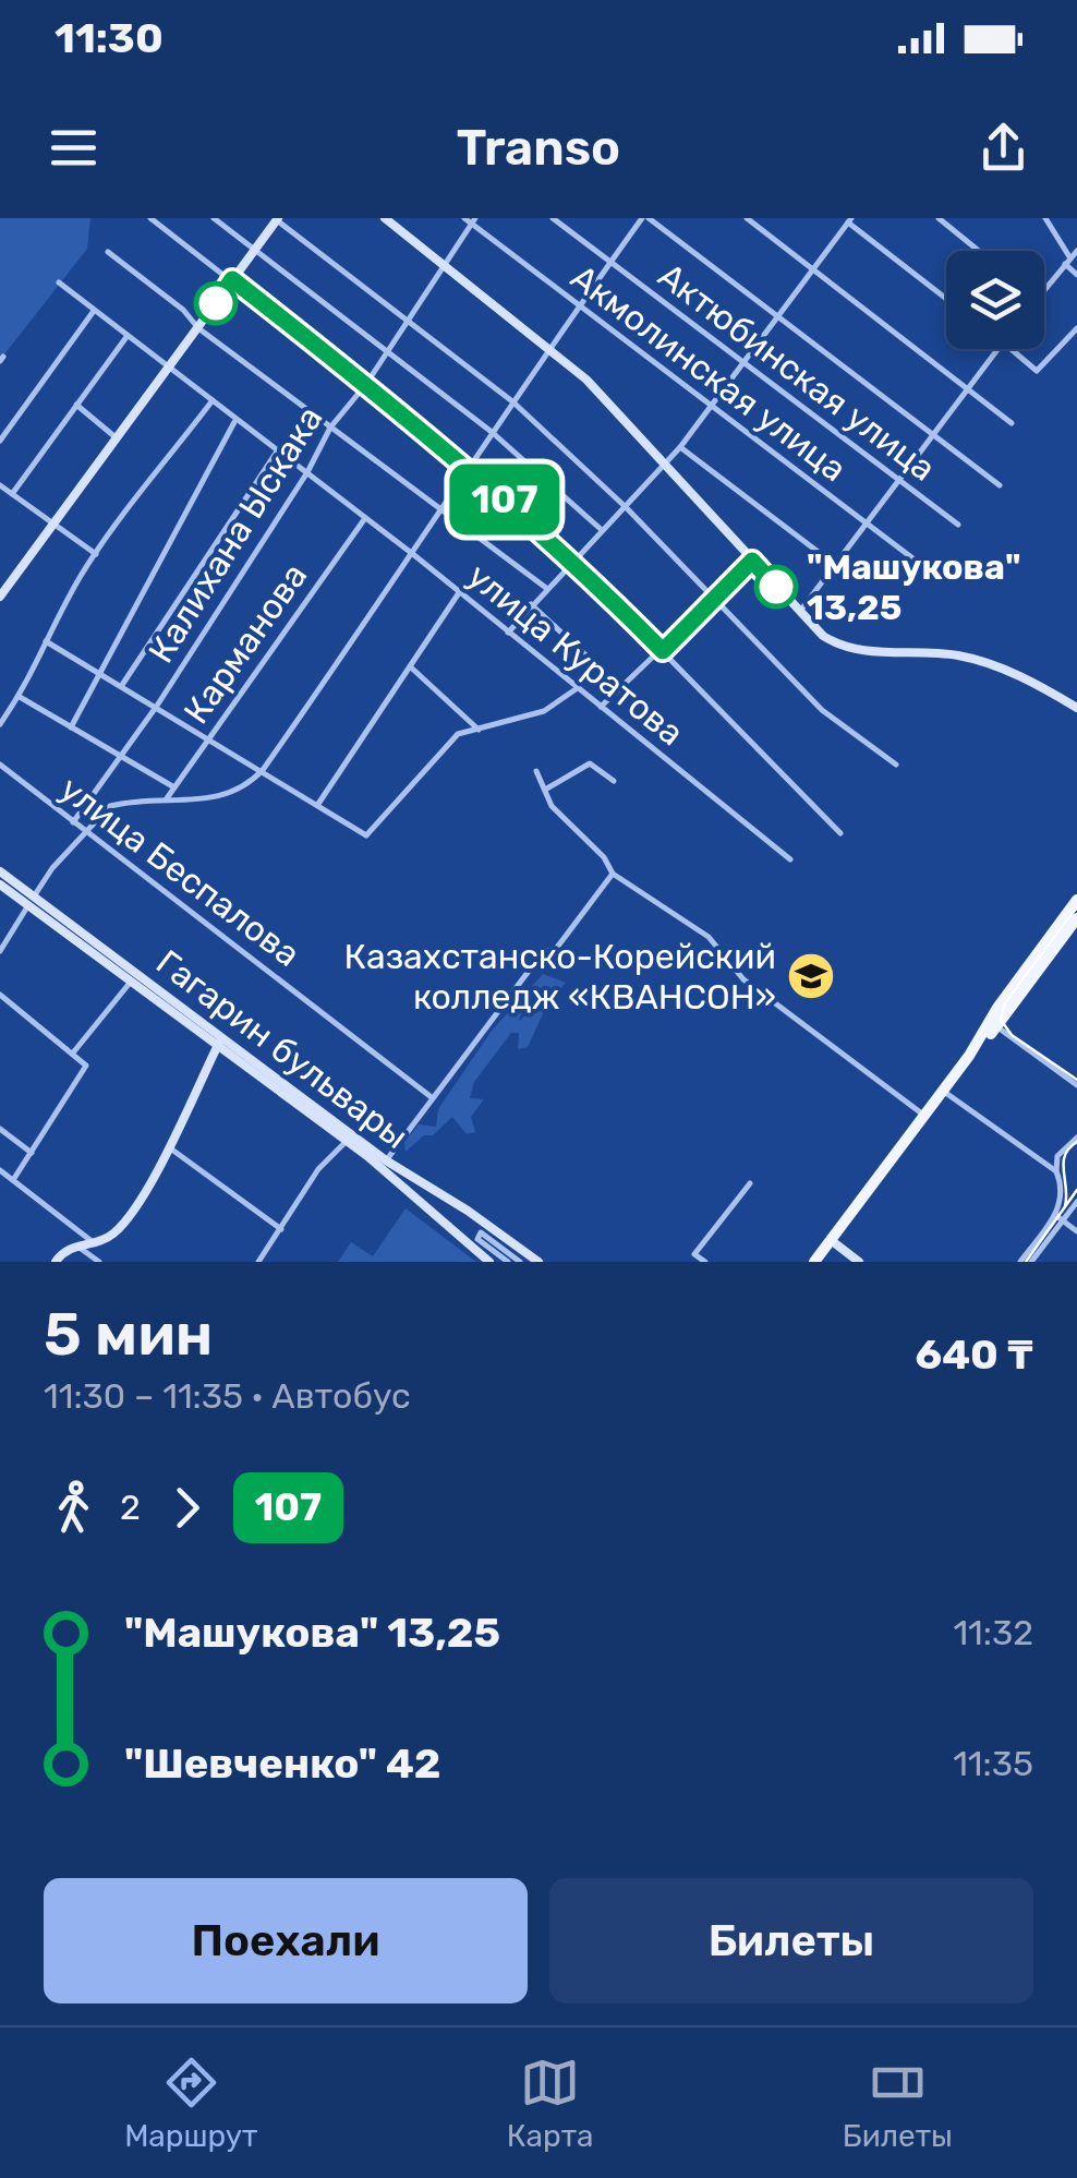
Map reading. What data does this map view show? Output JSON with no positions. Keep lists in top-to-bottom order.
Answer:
{
  "streets": {
    "main road": ["Гагарин бульвары"],
    "street": [
      "Актюбинская улица",
      "Акмолинская улица",
      "Калихана Ыскака",
      "Карманова",
      "улица Куратова",
      "улица Беспалова"
    ]
  },
  "crossings": [
    ["Акмолинская улица", "Калихана Ыскака"],
    ["Калихана Ыскака", "улица Куратова"],
    ["Калихана Ыскака", "улица Беспалова"],
    ["Карманова", "улица Куратова"]
  ],
  "places": {
    "other": ["\"Машукова\" 13,25"],
    "school or university": ["Казахстанско-Корейский колледж «КВАНСОН»"]
  },
  "lines": ["bus line 107"],
  "page": {
    "status": "11:30",
    "header": "Transo",
    "on_map": "107",
    "heading": ["5 мин", "11:30 – 11:35 · Автобус", "640 ₸"],
    "legs": ["2", "107"],
    "list": [
      {
        "name": "\"Машукова\" 13,25",
        "value": "11:32"
      },
      {
        "name": "\"Шевченко\" 42",
        "value": "11:35"
      }
    ],
    "buttons": ["Поехали", "Билеты"],
    "tabs": ["Маршрут", "Карта", "Билеты"]
  }
}
